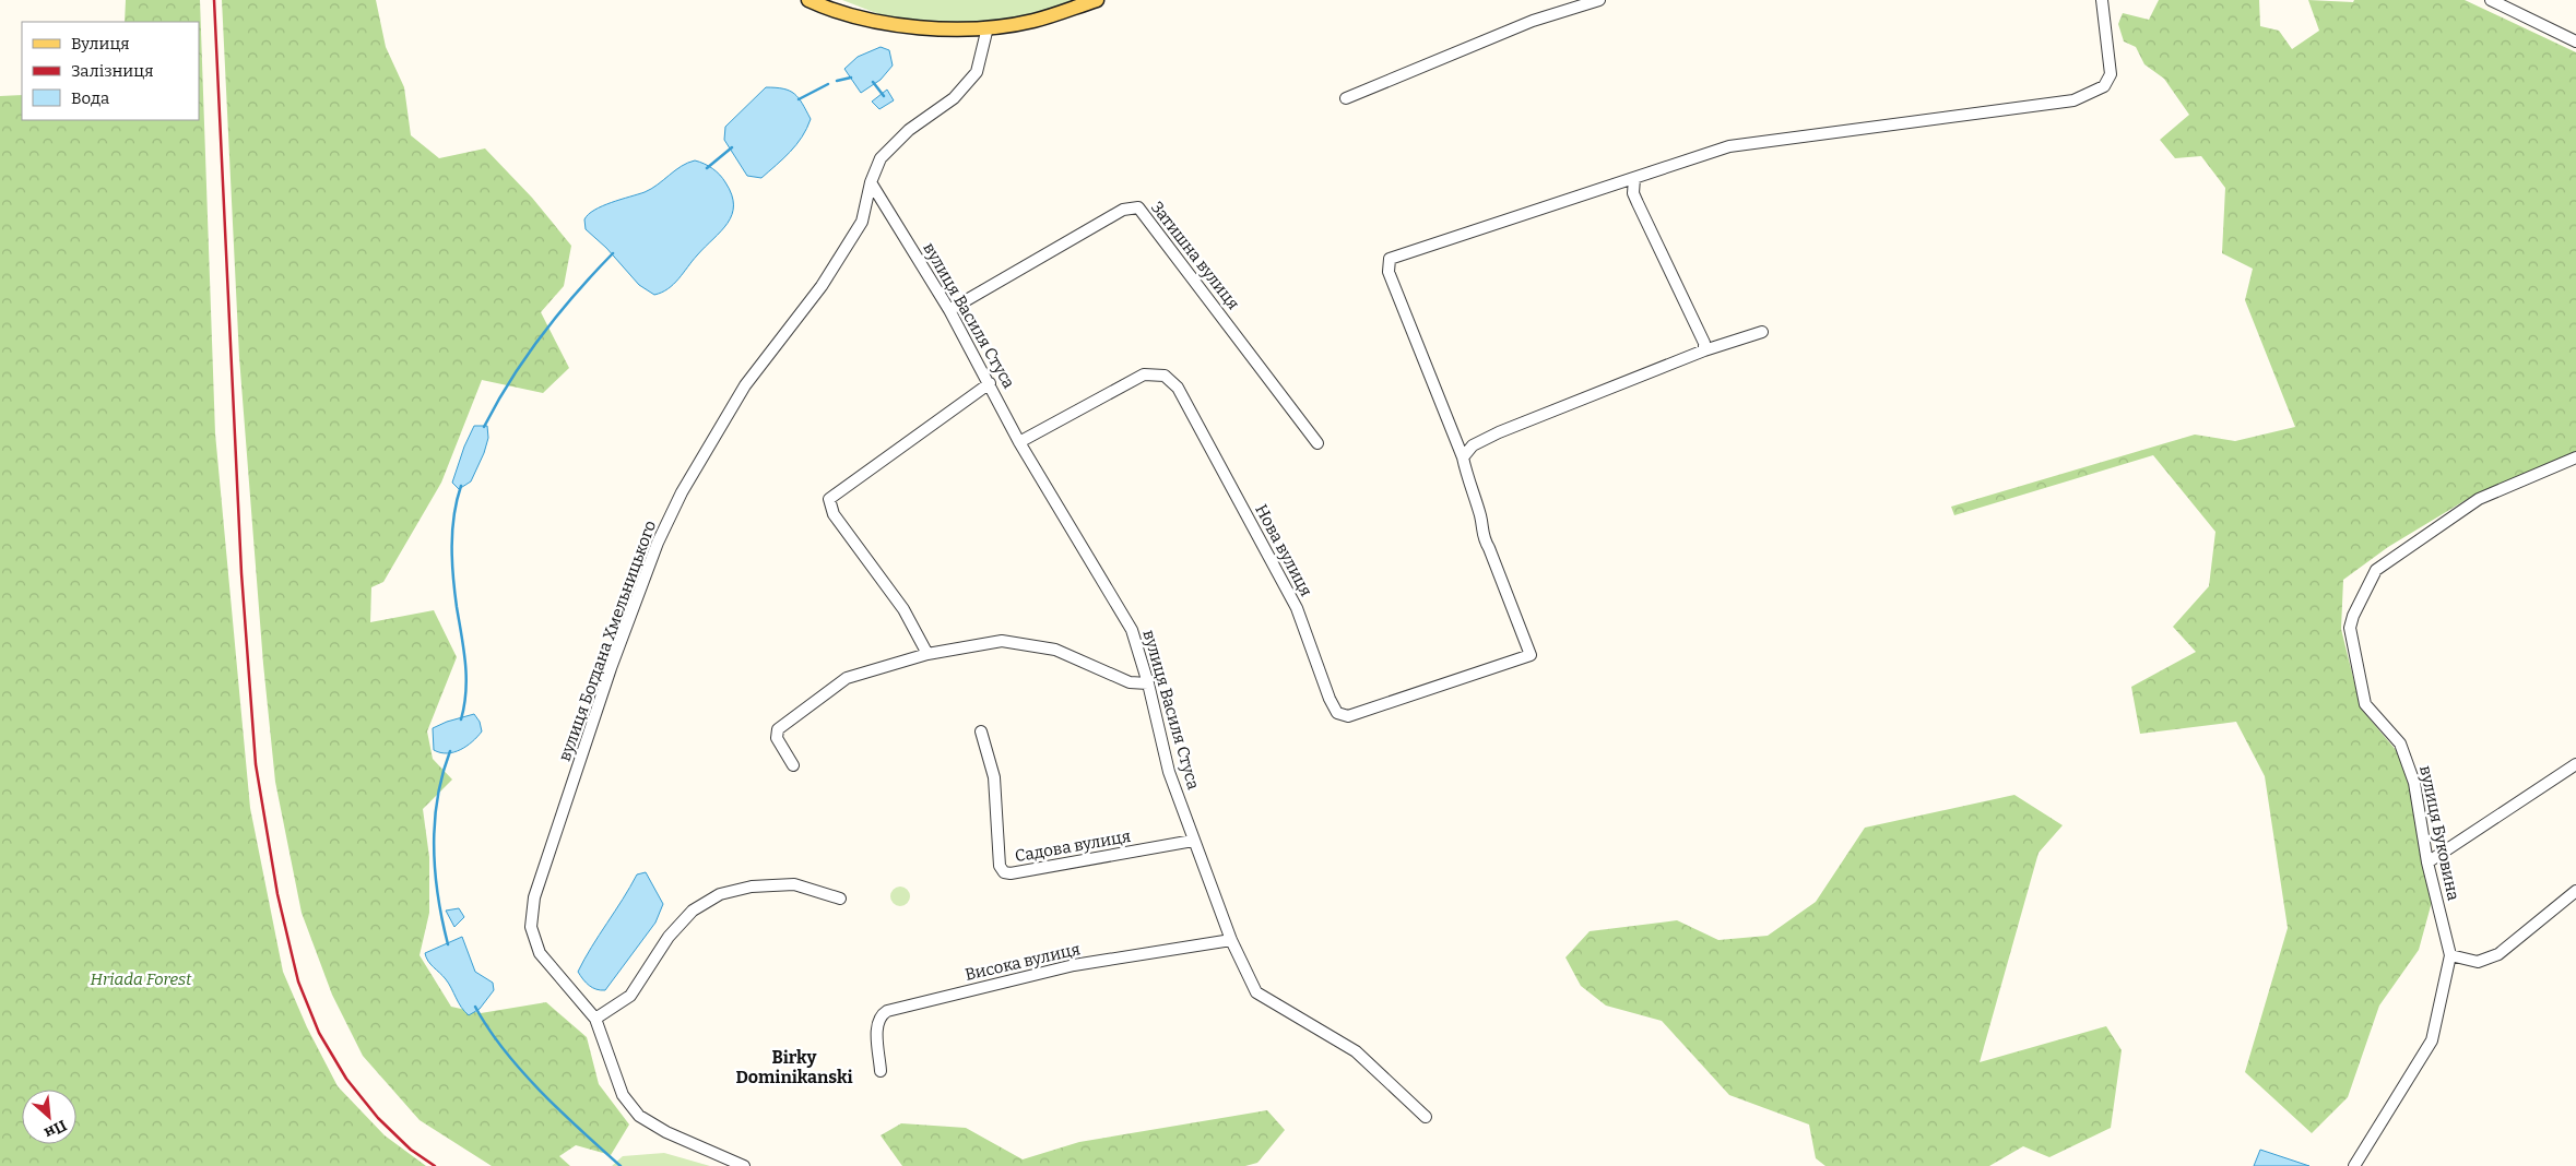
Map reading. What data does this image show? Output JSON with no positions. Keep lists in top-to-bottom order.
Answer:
{
  "streets": {
    "street": [
      "Затишна вулиця",
      "вулиця Василя Стуса",
      "Нова вулиця",
      "вулиця Богдана Хмельницького",
      "вулиця Буковина",
      "Садова вулиця",
      "Висока вулиця"
    ]
  },
  "crossings": [
    ["Затишна вулиця", "вулиця Василя Стуса"],
    ["вулиця Василя Стуса", "Нова вулиця"],
    ["вулиця Василя Стуса", "вулиця Богдана Хмельницького"],
    ["вулиця Василя Стуса", "Садова вулиця"],
    ["вулиця Василя Стуса", "Висока вулиця"]
  ],
  "districts": ["Birky Dominikanski"],
  "parks": ["Hriada Forest"],
  "legend": ["Вулиця", "Залізниця", "Вода"],
  "north": "bottom right"
}
